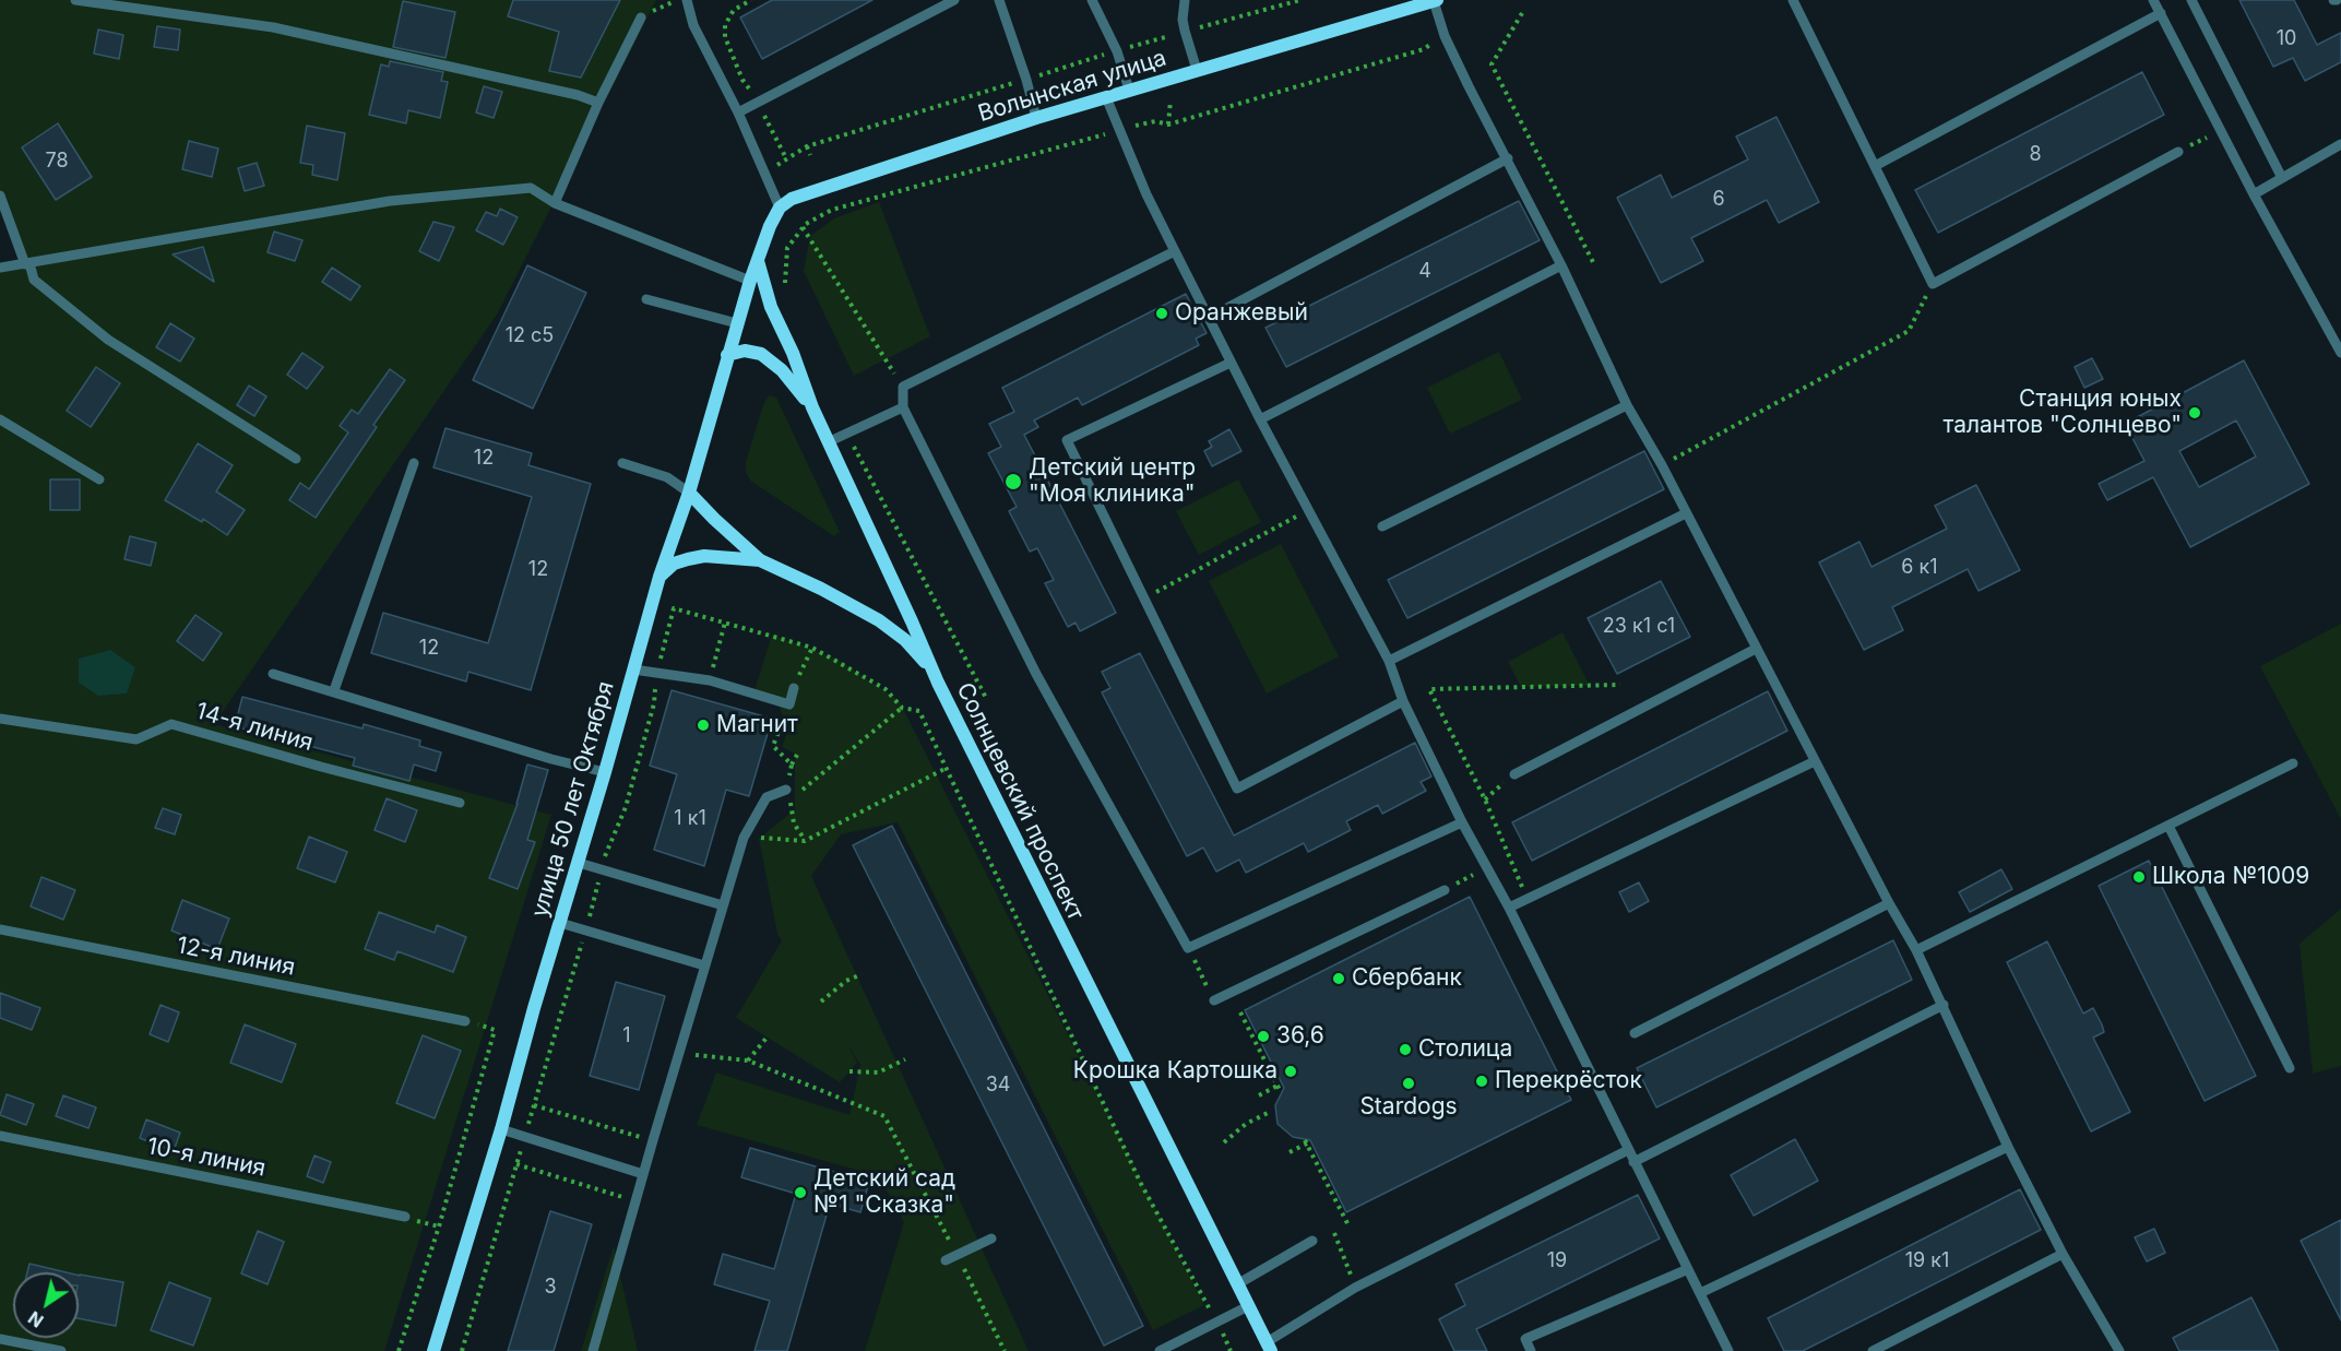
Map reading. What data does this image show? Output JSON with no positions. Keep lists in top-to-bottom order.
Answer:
{
  "streets": {
    "street": ["Волынская улица", "улица 50 лет Октября", "Солнцевский проспект"],
    "lane": ["14-я линия", "12-я линия", "10-я линия"]
  },
  "crossings": [
    ["улица 50 лет Октября", "Солнцевский проспект"]
  ],
  "places": [
    "Оранжевый",
    "Станция юных талантов \"Солнцево\"",
    "Детский центр \"Моя клиника\"",
    "Магнит",
    "Школа №1009",
    "Сбербанк",
    "36,6",
    "Столица",
    "Крошка Картошка",
    "Перекрёсток",
    "Stardogs",
    "Детский сад №1 \"Сказка\""
  ],
  "house_numbers": [
    "10",
    "8",
    "78",
    "6",
    "4",
    "12 с5",
    "12",
    "6 к1",
    "12",
    "23 к1 с1",
    "12",
    "1 к1",
    "1",
    "34",
    "19",
    "19 к1",
    "3"
  ],
  "north": "bottom left"
}
